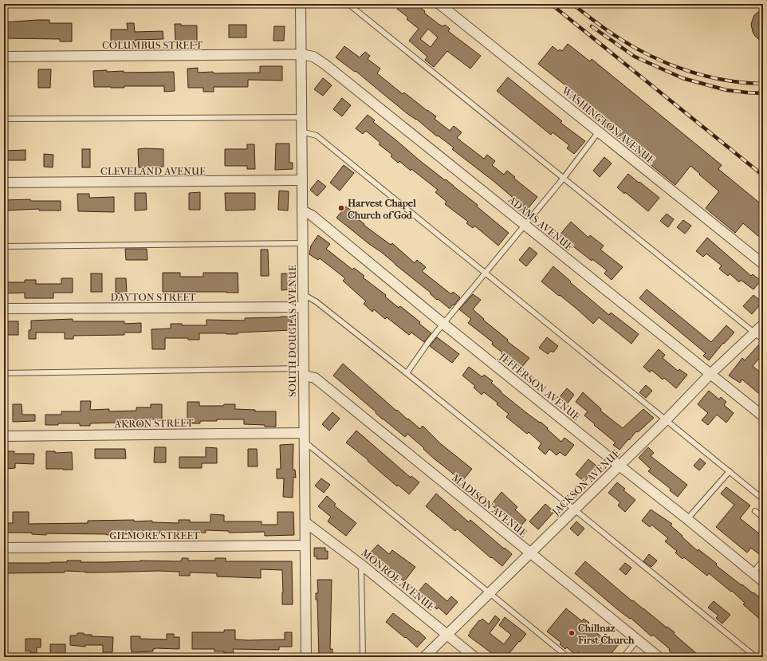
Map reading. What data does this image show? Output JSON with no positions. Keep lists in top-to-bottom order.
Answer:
{
  "streets": {
    "street": [
      "COLUMBUS STREET",
      "WASHINGTON AVENUE",
      "CLEVELAND AVENUE",
      "ADAMS AVENUE",
      "DAYTON STREET",
      "SOUTH DOUGLAS AVENUE",
      "JEFFERSON AVENUE",
      "AKRON STREET",
      "JACKSON AVENUE",
      "MADISON AVENUE",
      "GILMORE STREET",
      "MONROE AVENUE"
    ]
  },
  "crossings": [
    ["COLUMBUS STREET", "ADAMS AVENUE"],
    ["COLUMBUS STREET", "SOUTH DOUGLAS AVENUE"],
    ["CLEVELAND AVENUE", "SOUTH DOUGLAS AVENUE"],
    ["ADAMS AVENUE", "SOUTH DOUGLAS AVENUE"],
    ["ADAMS AVENUE", "JACKSON AVENUE"],
    ["DAYTON STREET", "SOUTH DOUGLAS AVENUE"],
    ["SOUTH DOUGLAS AVENUE", "JEFFERSON AVENUE"],
    ["SOUTH DOUGLAS AVENUE", "AKRON STREET"],
    ["SOUTH DOUGLAS AVENUE", "MADISON AVENUE"],
    ["SOUTH DOUGLAS AVENUE", "GILMORE STREET"],
    ["SOUTH DOUGLAS AVENUE", "MONROE AVENUE"],
    ["JEFFERSON AVENUE", "JACKSON AVENUE"],
    ["JACKSON AVENUE", "MADISON AVENUE"],
    ["JACKSON AVENUE", "MONROE AVENUE"]
  ],
  "places": ["Harvest Chapel Church of God", "Chillnaz First Church"]
}
